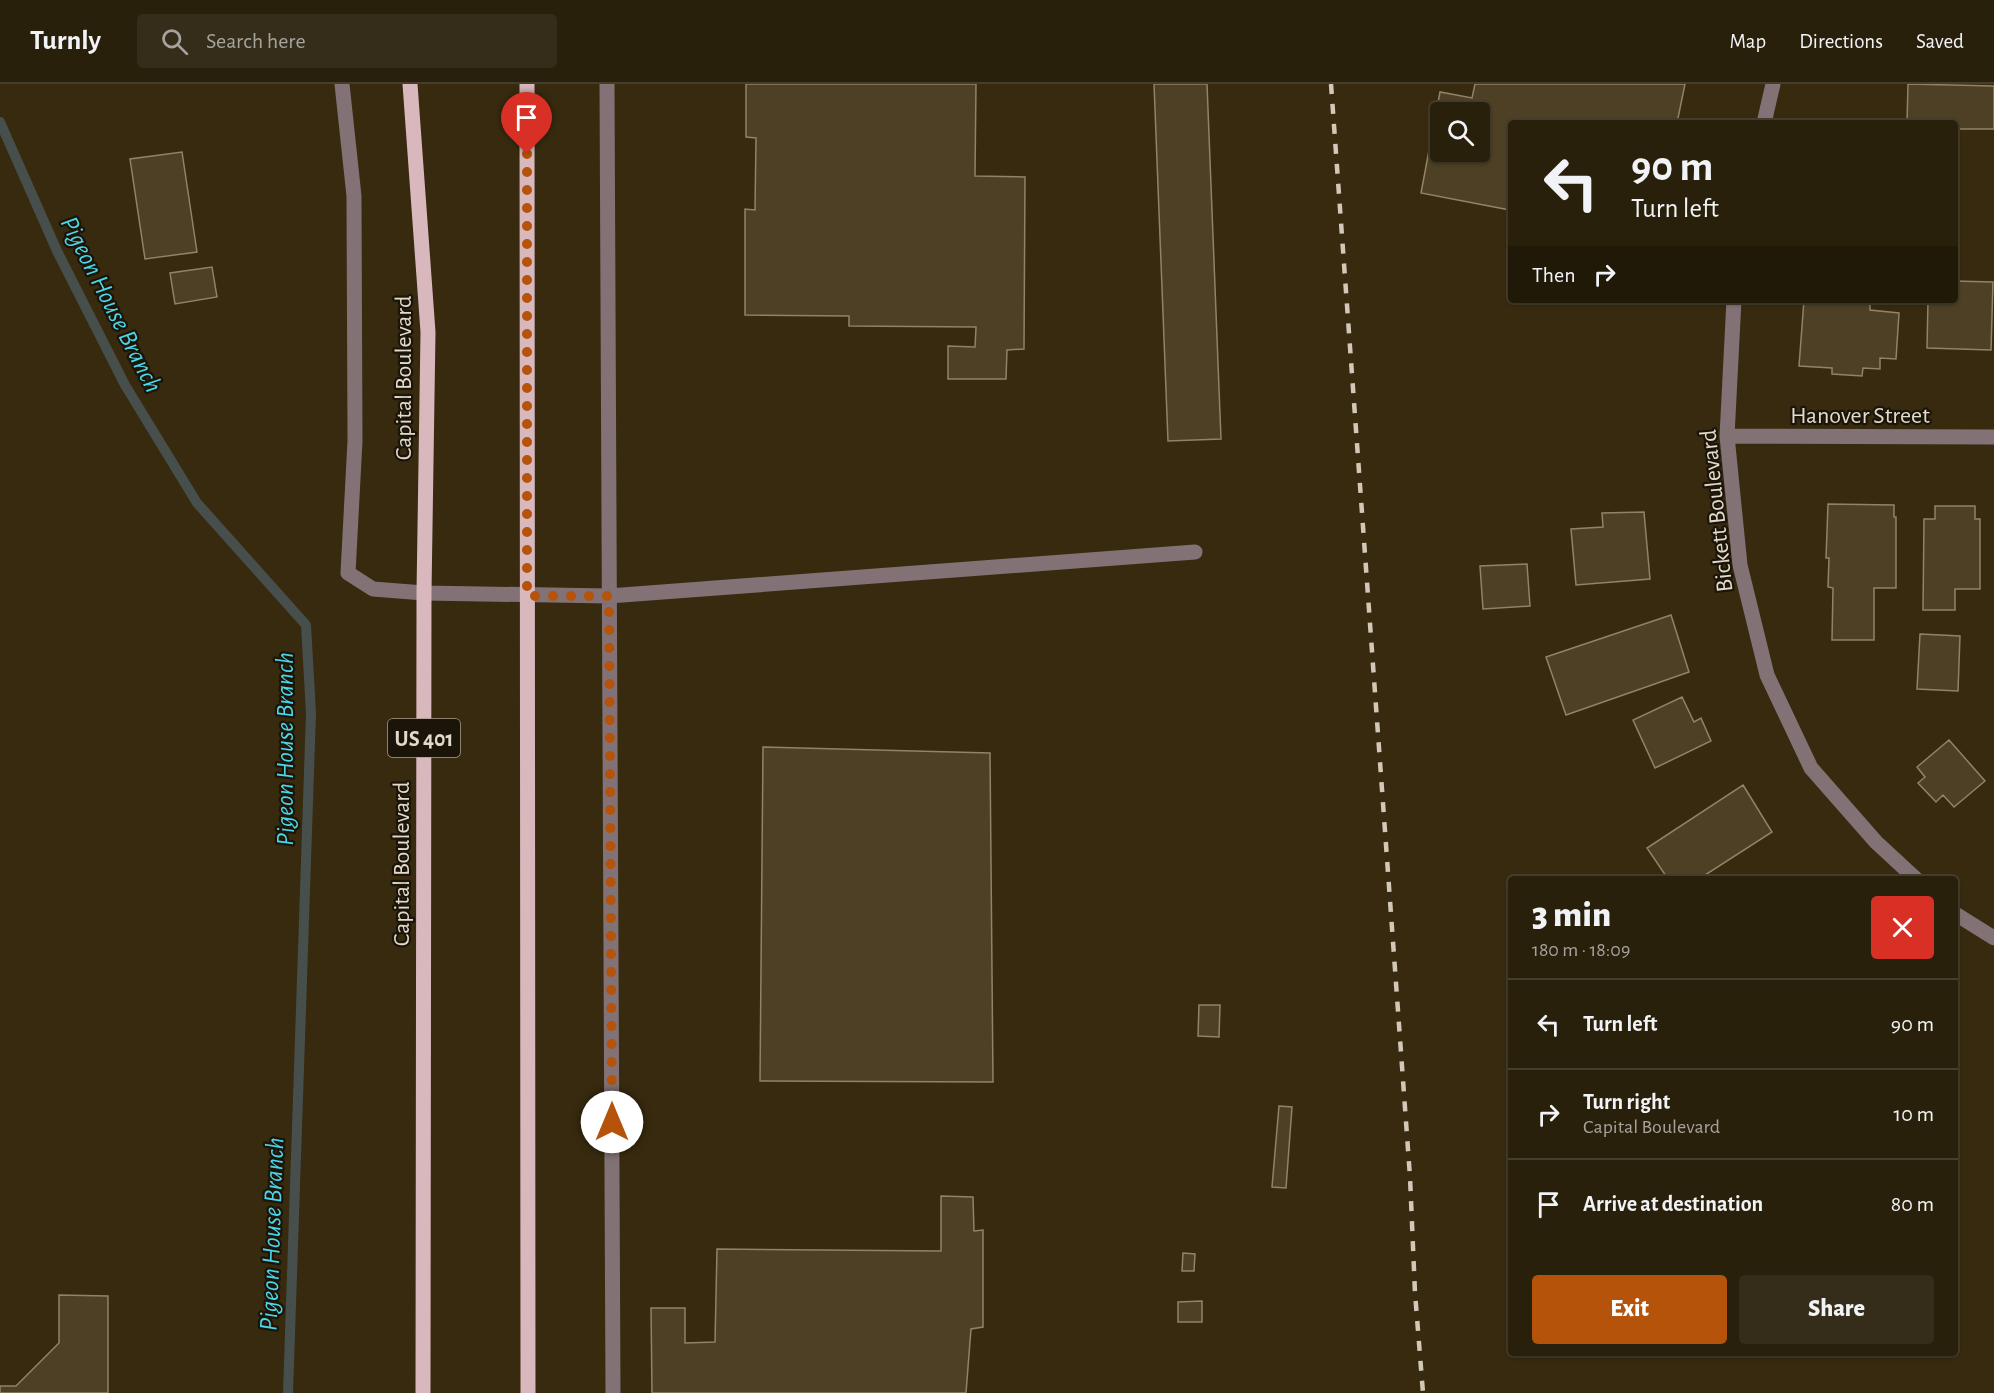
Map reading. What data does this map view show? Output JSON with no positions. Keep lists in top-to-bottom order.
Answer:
{
  "streets": {
    "main road": ["Capital Boulevard", "US 401"],
    "street": ["Hanover Street", "Bickett Boulevard"]
  },
  "crossings": [
    ["Hanover Street", "Bickett Boulevard"]
  ],
  "water": ["Pigeon House Branch"],
  "page": {
    "header": "Turnly",
    "search": "Search here",
    "nav": ["Map", "Directions", "Saved"],
    "turn": ["90 m", "Turn left"],
    "then": "Then",
    "heading": ["3 min", "180 m · 18:09"],
    "list": [
      {
        "name": "Turn left",
        "value": "90 m"
      },
      {
        "name": "Turn right",
        "note": "Capital Boulevard",
        "value": "10 m"
      },
      {
        "name": "Arrive at destination",
        "value": "80 m"
      }
    ],
    "buttons": ["Exit", "Share"]
  }
}
